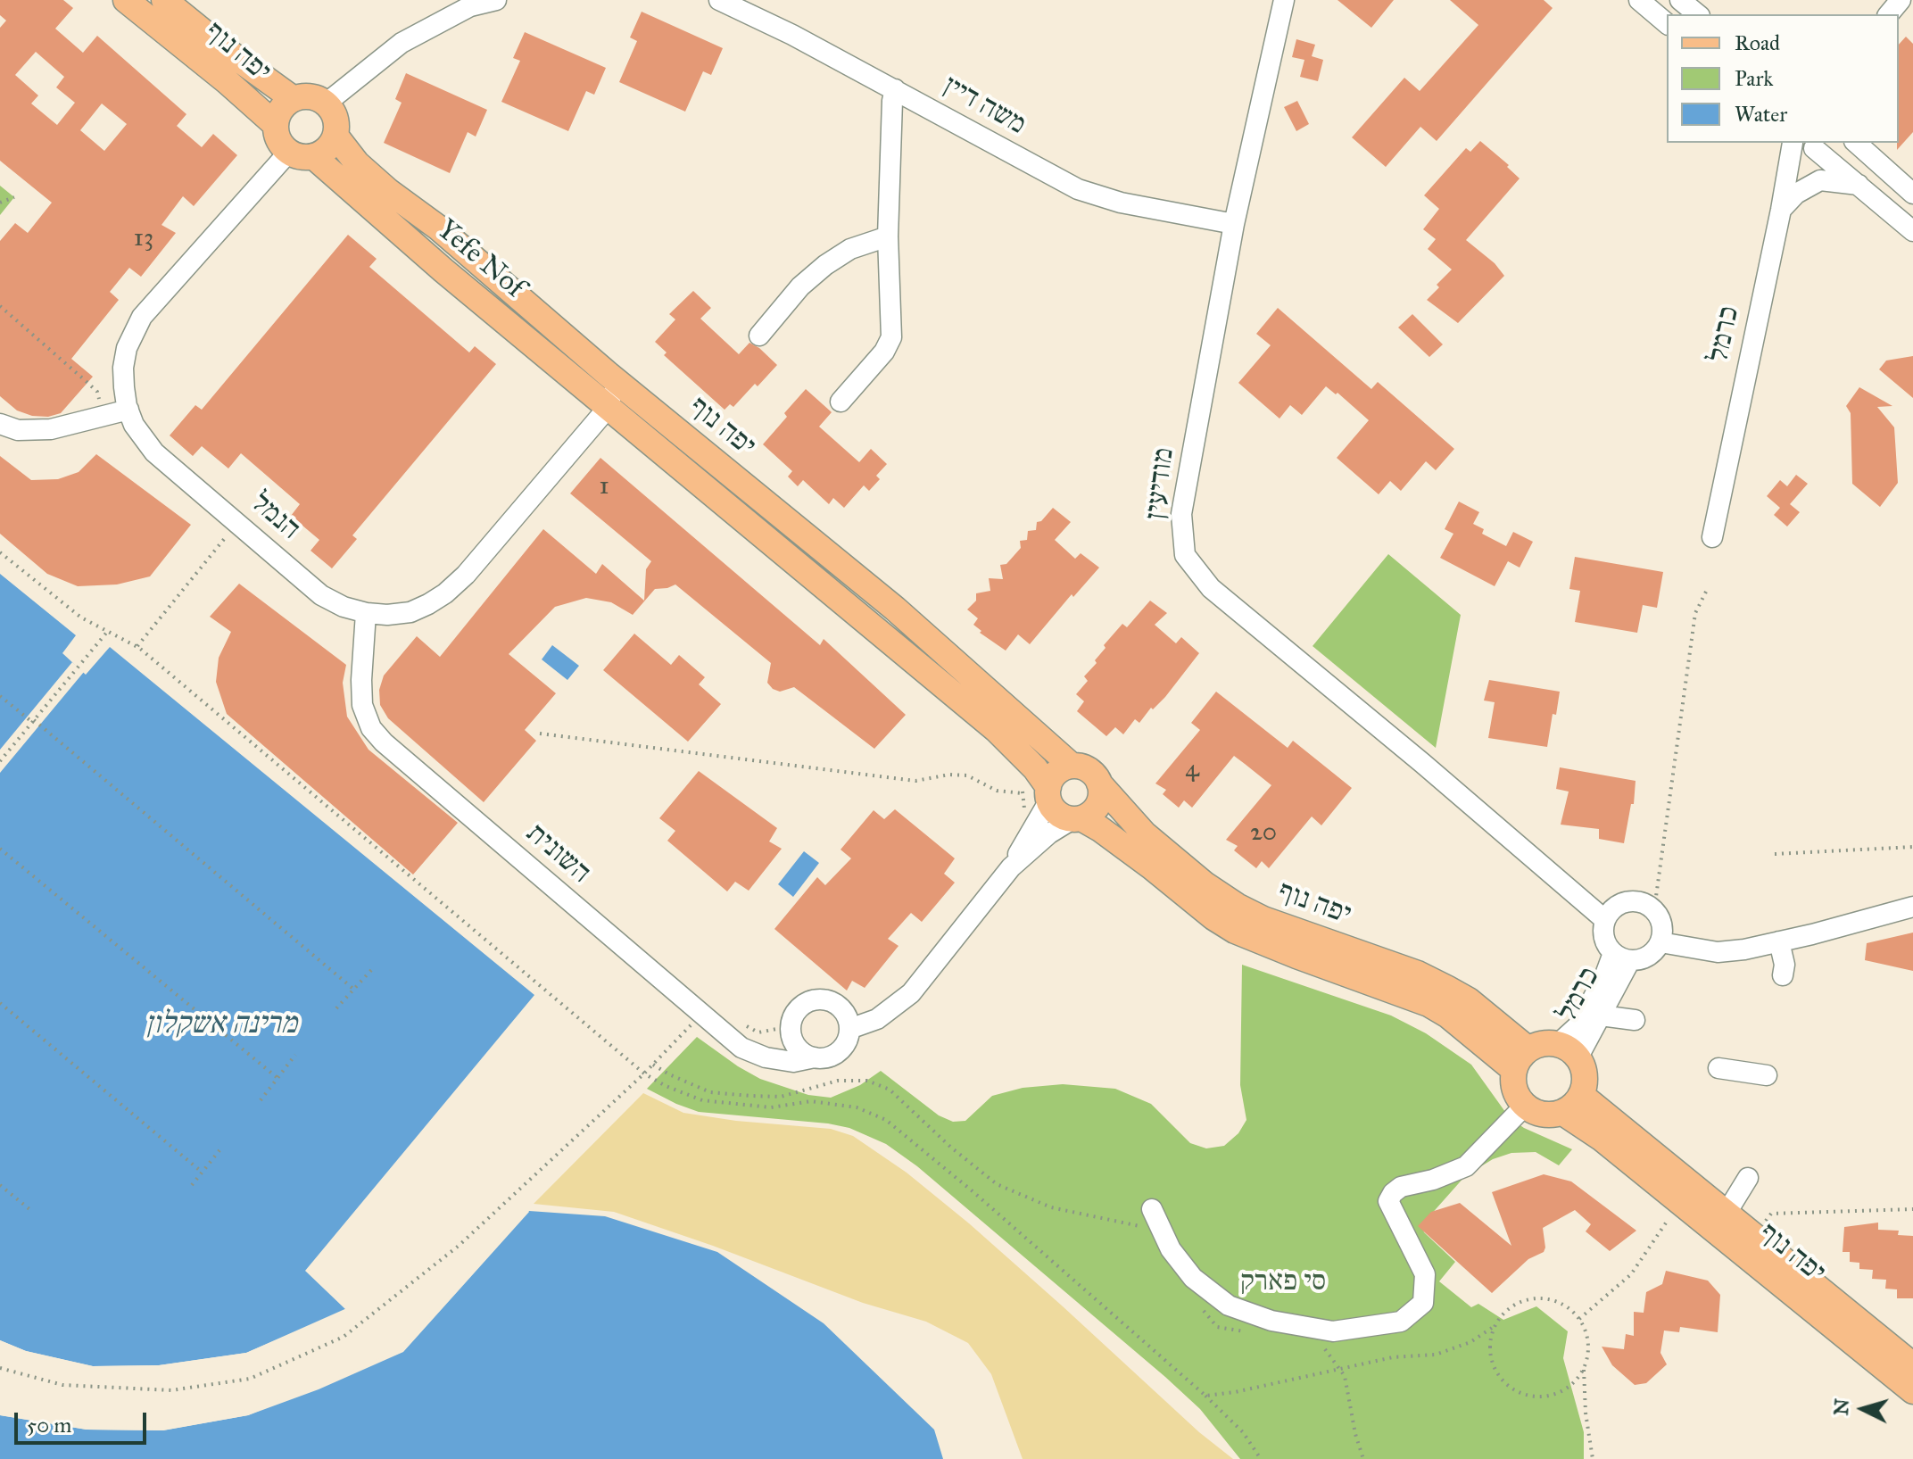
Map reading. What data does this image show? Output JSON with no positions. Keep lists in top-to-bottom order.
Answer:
{
  "streets": {
    "main road": ["יפה נוף", "Yefe Nof"],
    "street": [
      "משה דיין",
      "כרמל",
      "מודיעין",
      "הנמל",
      "השונית"
    ]
  },
  "crossings": [
    ["יפה נוף", "Yefe Nof"],
    ["יפה נוף", "כרמל"],
    ["יפה נוף", "הנמל"],
    ["משה דיין", "מודיעין"],
    ["Yefe Nof", "הנמל"],
    ["כרמל", "מודיעין"],
    ["הנמל", "השונית"]
  ],
  "water": ["מרינה אשקלון"],
  "parks": ["סי פארק"],
  "house_numbers": [
    "13",
    "1",
    "4",
    "20"
  ],
  "legend": ["Road", "Park", "Water"],
  "scale_bar": "50 m",
  "north": "left"
}
